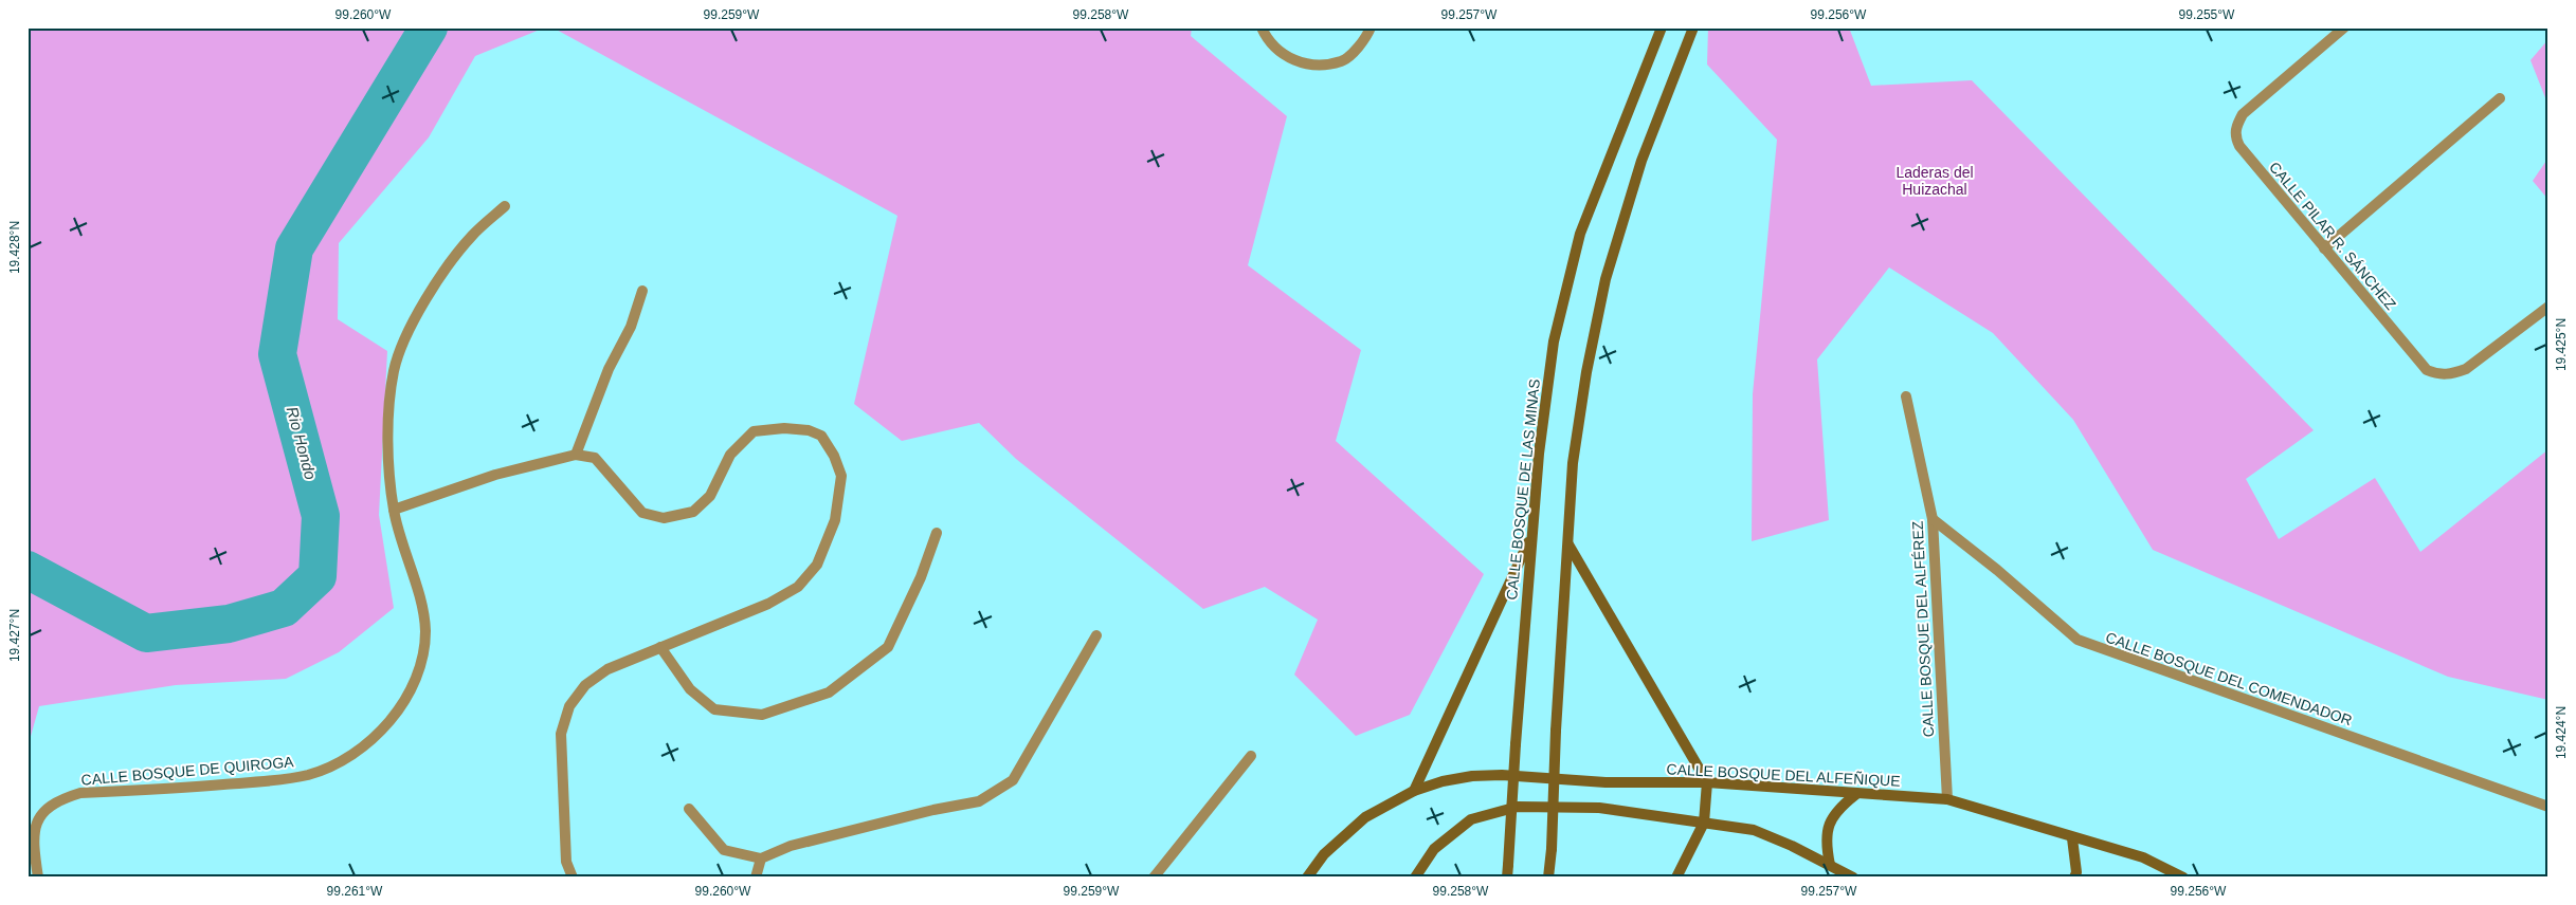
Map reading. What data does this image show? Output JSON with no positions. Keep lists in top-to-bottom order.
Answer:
{
  "streets": {
    "main road": ["CALLE BOSQUE DE LAS MINAS", "CALLE BOSQUE DEL ALFEÑIQUE"],
    "street": [
      "CALLE PILAR R. SÁNCHEZ",
      "CALLE BOSQUE DEL ALFÉREZ",
      "CALLE BOSQUE DEL COMENDADOR",
      "CALLE BOSQUE DE QUIROGA"
    ]
  },
  "crossings": [
    ["CALLE BOSQUE DEL ALFÉREZ", "CALLE BOSQUE DEL COMENDADOR"],
    ["CALLE BOSQUE DEL ALFÉREZ", "CALLE BOSQUE DEL ALFEÑIQUE"]
  ],
  "water": ["Rio Hondo"],
  "parks": ["Laderas del Huizachal"],
  "coordinates": [
    "99.260°W",
    "99.259°W",
    "99.258°W",
    "99.257°W",
    "99.256°W",
    "99.255°W",
    "19.428°N",
    "19.425°N",
    "19.427°N",
    "19.424°N",
    "99.261°W"
  ]
}
